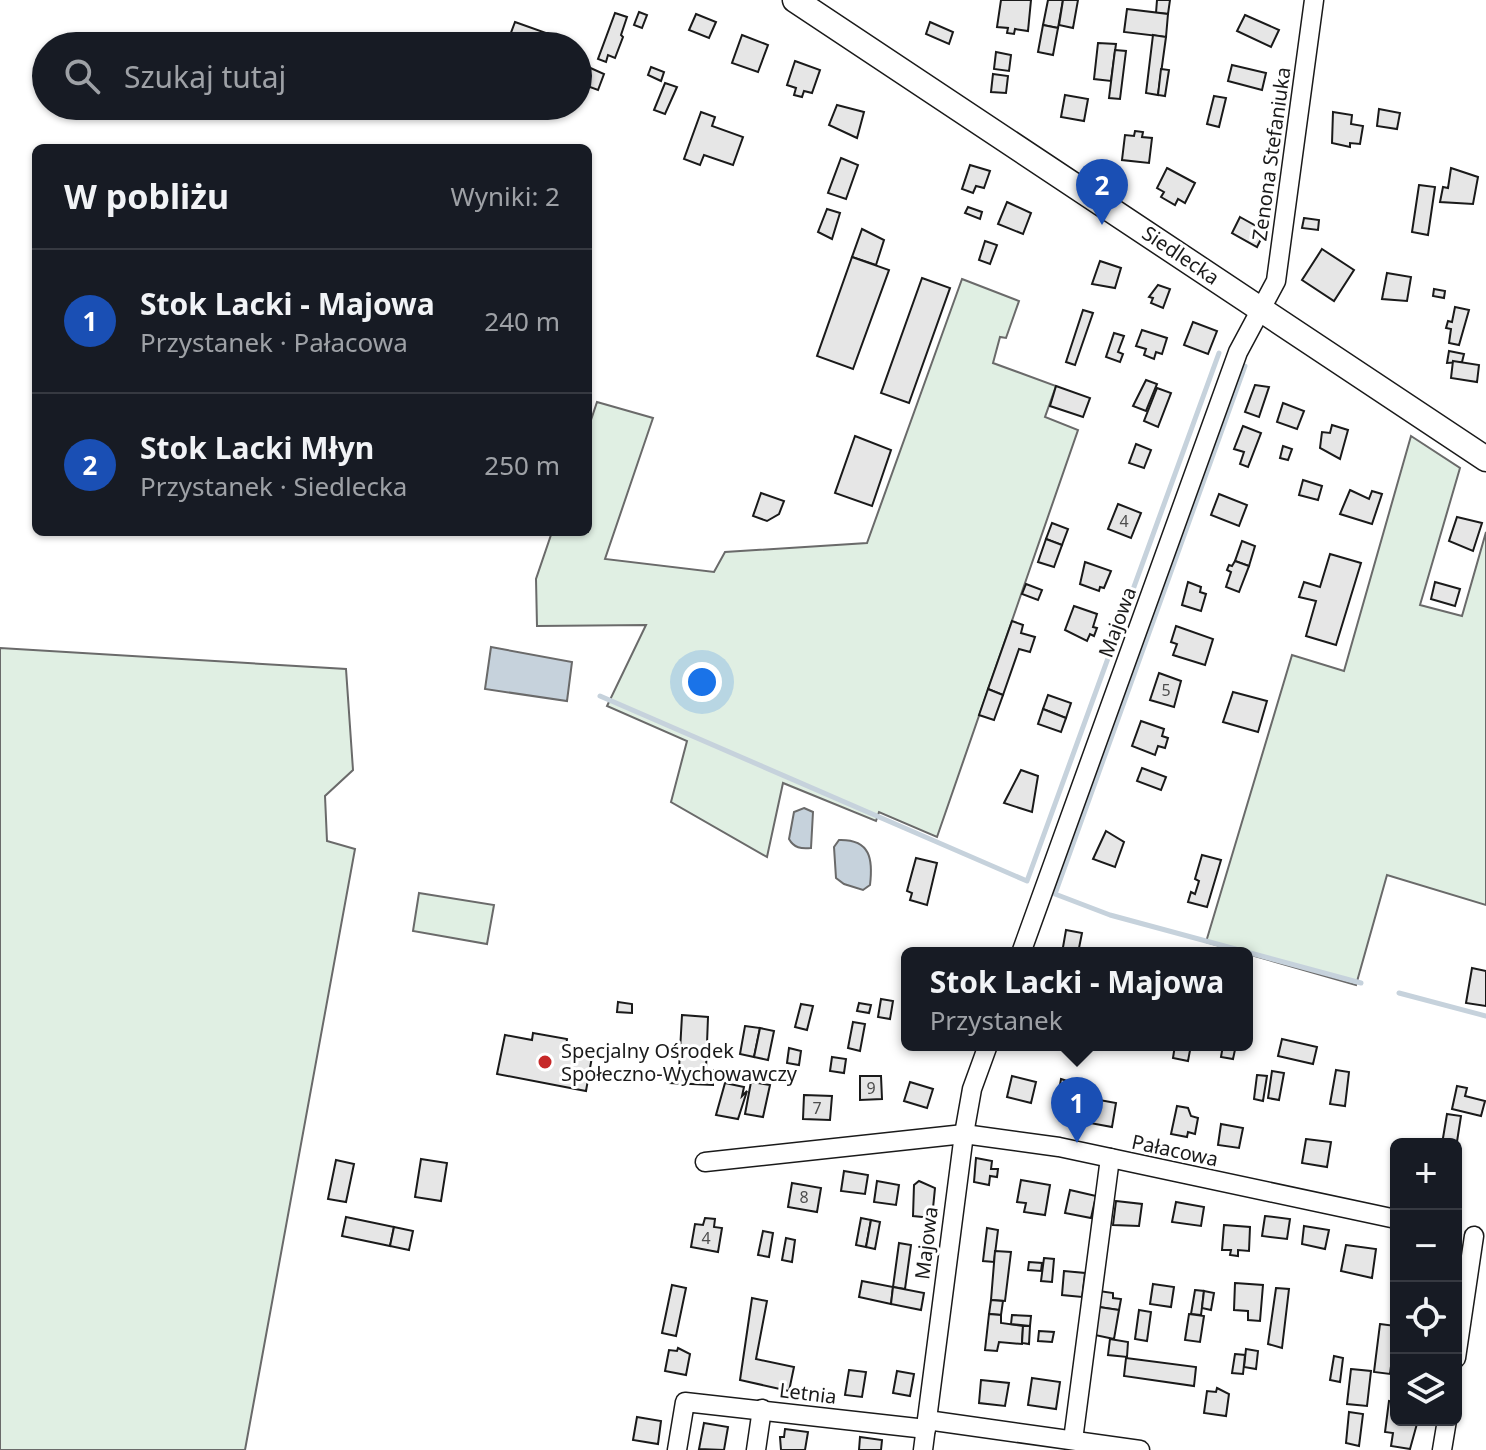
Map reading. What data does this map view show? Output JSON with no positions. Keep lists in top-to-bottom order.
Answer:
{
  "streets": {
    "main road": ["Siedlecka"],
    "street": [
      "Zenona Stefaniuka",
      "Majowa",
      "Pałacowa",
      "Letnia"
    ]
  },
  "crossings": [
    ["Zenona Stefaniuka", "Siedlecka"],
    ["Zenona Stefaniuka", "Majowa"],
    ["Siedlecka", "Majowa"],
    ["Majowa", "Pałacowa"],
    ["Majowa", "Letnia"]
  ],
  "places": ["Specjalny Ośrodek Społeczno-Wychowawczy"],
  "house_numbers": [
    "4",
    "5",
    "9",
    "7",
    "8",
    "4"
  ],
  "page": {
    "search": "Szukaj tutaj",
    "heading": ["W pobliżu", "Wyniki: 2"],
    "pins": ["2", "1"],
    "list": [
      {
        "mark": "1",
        "name": "Stok Lacki - Majowa",
        "note": "Przystanek · Pałacowa",
        "value": "240 m"
      },
      {
        "mark": "2",
        "name": "Stok Lacki Młyn",
        "note": "Przystanek · Siedlecka",
        "value": "250 m"
      }
    ],
    "popup": ["Stok Lacki - Majowa", "Przystanek"],
    "map_buttons": ["+", "−"]
  }
}
